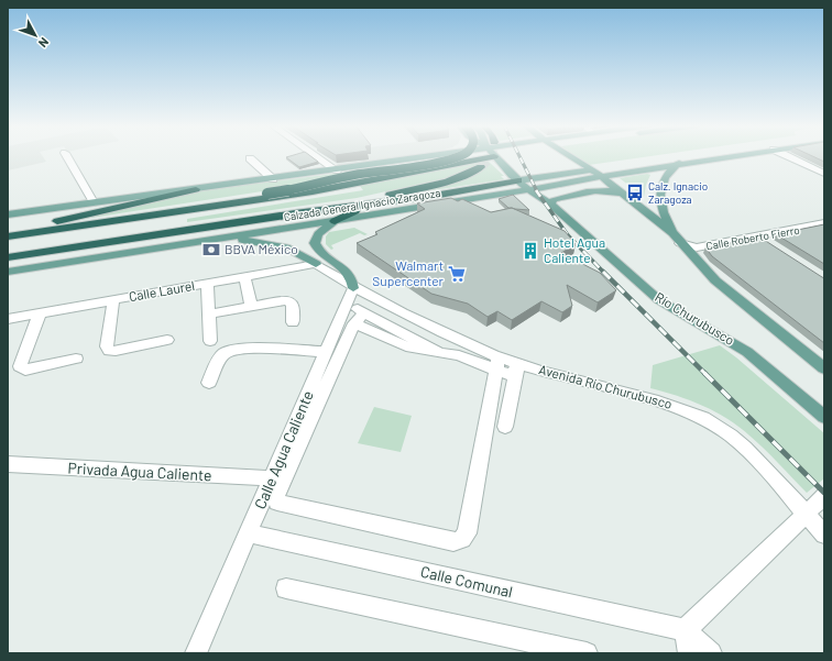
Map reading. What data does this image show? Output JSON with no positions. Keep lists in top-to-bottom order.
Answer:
{
  "streets": {
    "highway": ["Calzada General Ignacio Zaragoza"],
    "main road": ["Río Churubusco"],
    "street": [
      "Calle Roberto Fierro",
      "Calle Laurel",
      "Avenida Río Churubusco",
      "Calle Agua Caliente",
      "Privada Agua Caliente",
      "Calle Comunal"
    ]
  },
  "crossings": [
    ["Calzada General Ignacio Zaragoza", "Río Churubusco"],
    ["Avenida Río Churubusco", "Calle Agua Caliente"],
    ["Calle Agua Caliente", "Privada Agua Caliente"],
    ["Calle Agua Caliente", "Calle Comunal"]
  ],
  "places": {
    "bus stop": ["Calz. Ignacio Zaragoza"],
    "bank": ["BBVA México"],
    "building": ["Hotel Agua Caliente"],
    "supermarket": ["Walmart Supercenter"]
  },
  "north": "bottom right"
}
